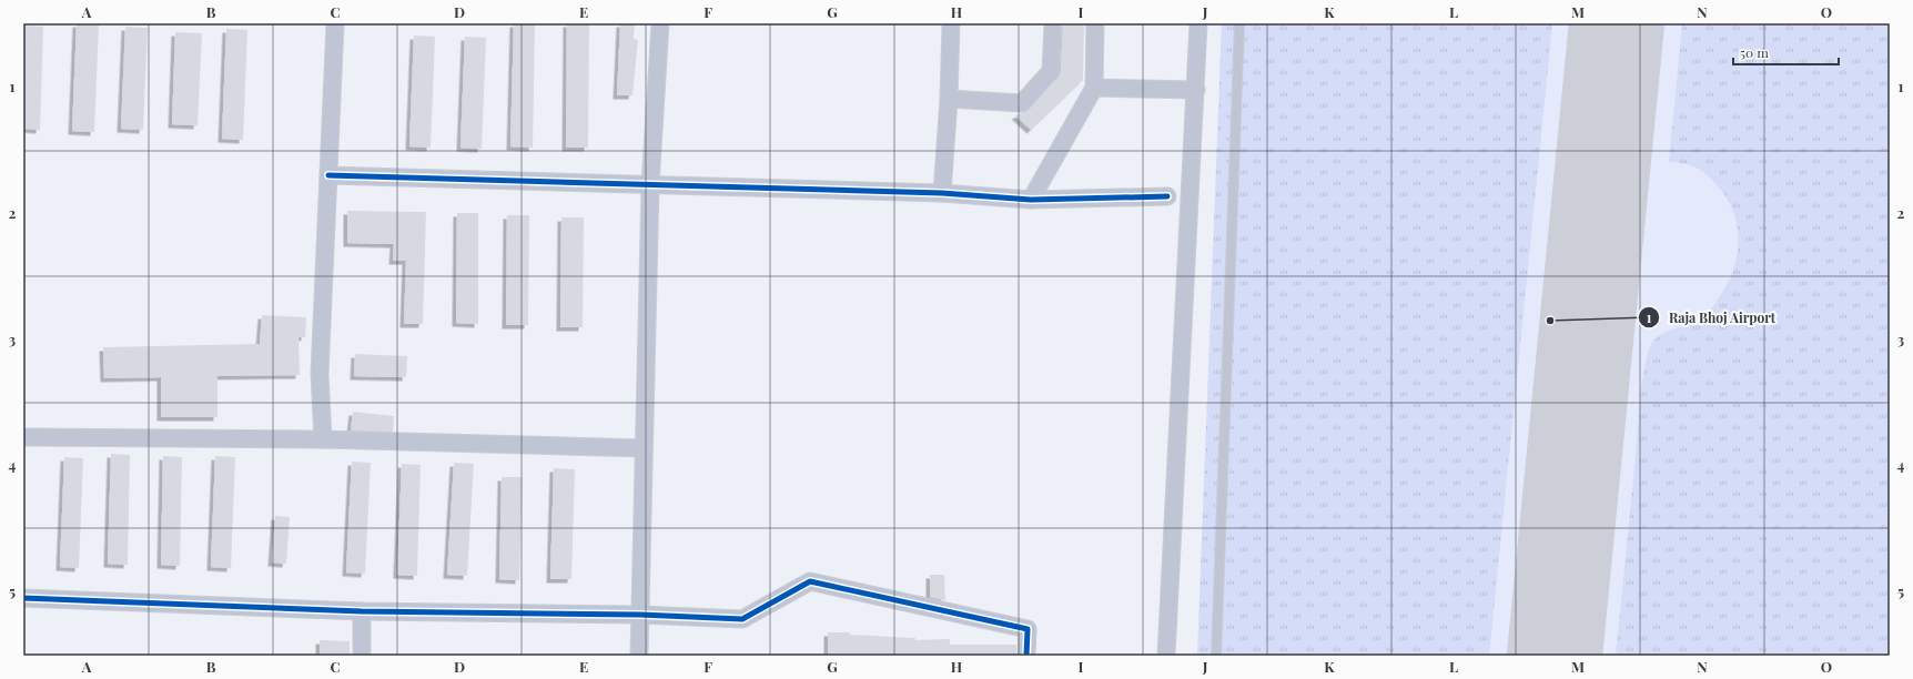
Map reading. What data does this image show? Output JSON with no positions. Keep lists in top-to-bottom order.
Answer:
{
  "places": ["Raja Bhoj Airport"],
  "scale_bar": "50 m",
  "grid": {
    "columns": [
      "A",
      "B",
      "C",
      "D",
      "E",
      "F",
      "G",
      "H",
      "I",
      "J",
      "K",
      "L",
      "M",
      "N",
      "O"
    ],
    "rows": [
      "1",
      "2",
      "3",
      "4",
      "5"
    ]
  }
}
